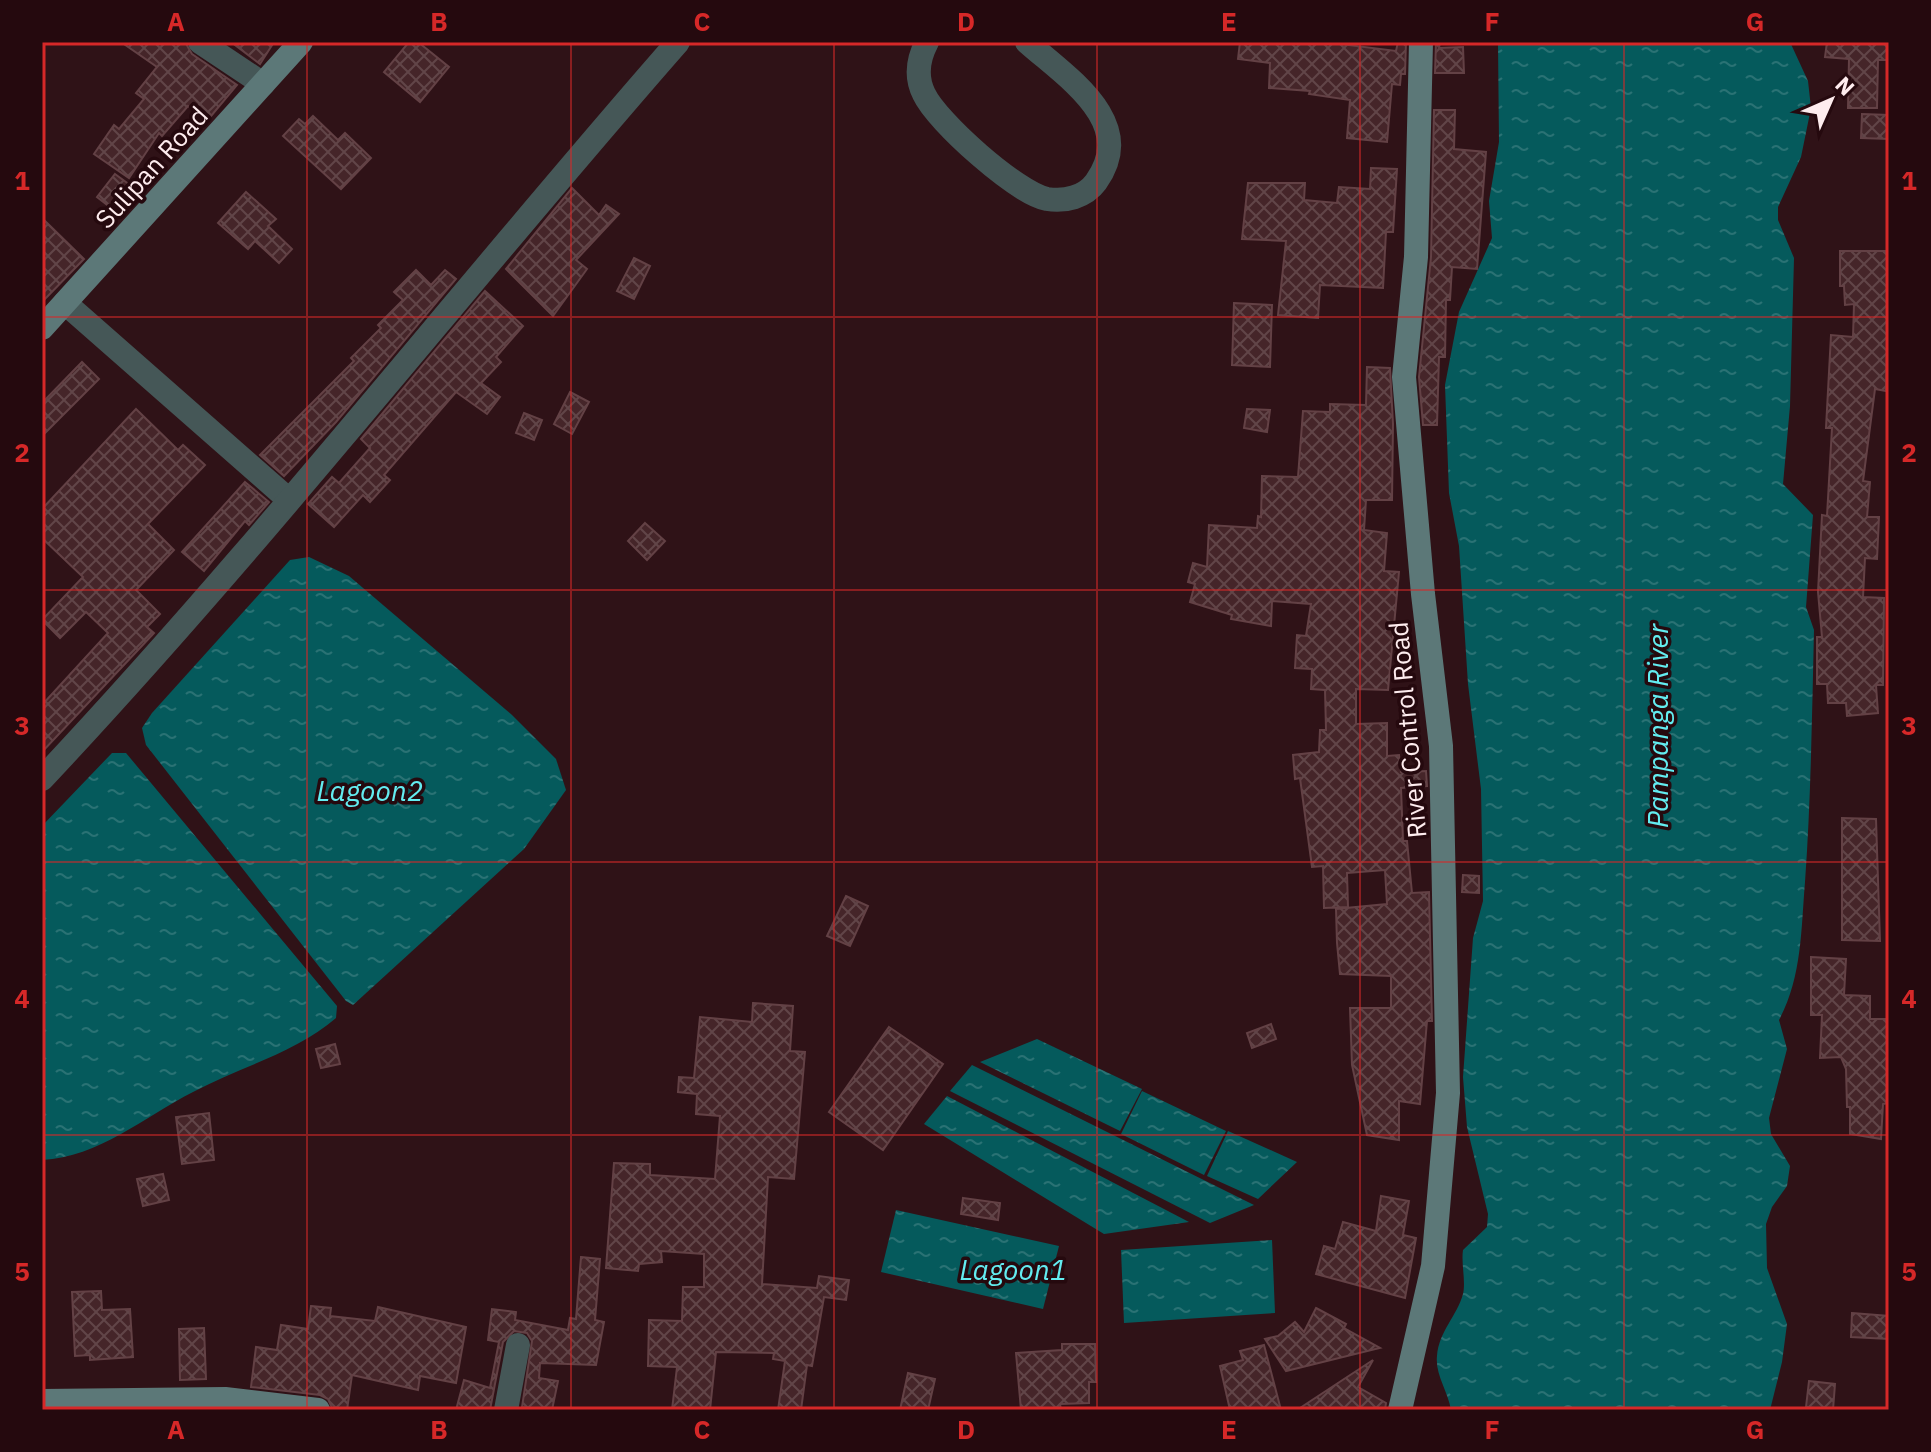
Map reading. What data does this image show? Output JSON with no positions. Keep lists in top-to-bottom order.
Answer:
{
  "streets": {
    "street": ["Sulipan Road", "River Control Road"]
  },
  "water": ["Pampanga River", "Lagoon2", "Lagoon1"],
  "north": "top right",
  "grid": {
    "columns": [
      "A",
      "B",
      "C",
      "D",
      "E",
      "F",
      "G"
    ],
    "rows": [
      "1",
      "2",
      "3",
      "4",
      "5"
    ]
  }
}
